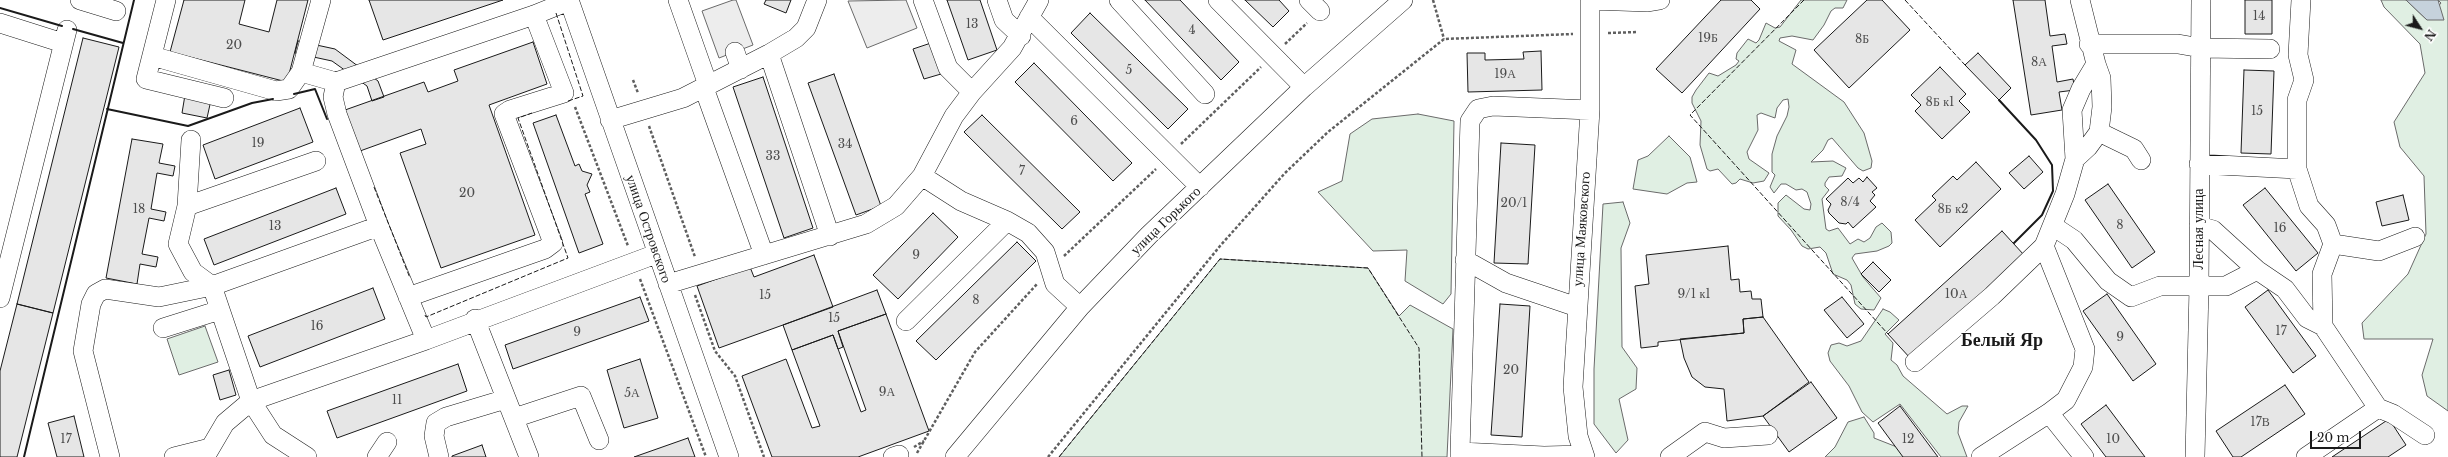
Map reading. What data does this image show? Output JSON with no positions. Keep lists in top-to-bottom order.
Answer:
{
  "streets": {
    "street": [
      "улица Горького",
      "улица Островского",
      "улица Маяковского",
      "Лесная улица"
    ]
  },
  "districts": ["Белый Яр"],
  "house_numbers": [
    "14",
    "13",
    "4",
    "19Б",
    "8Б",
    "20",
    "8А",
    "5",
    "19А",
    "8Б к1",
    "15",
    "6",
    "19",
    "34",
    "33",
    "7",
    "20",
    "8/4",
    "20/1",
    "18",
    "8Б к2",
    "8",
    "13",
    "16",
    "9",
    "9/1 к1",
    "10А",
    "15",
    "8",
    "15",
    "16",
    "17",
    "9",
    "9",
    "20",
    "9А",
    "5А",
    "11",
    "17В",
    "17",
    "12",
    "10"
  ],
  "scale_bar": "20 m",
  "north": "bottom right"
}
